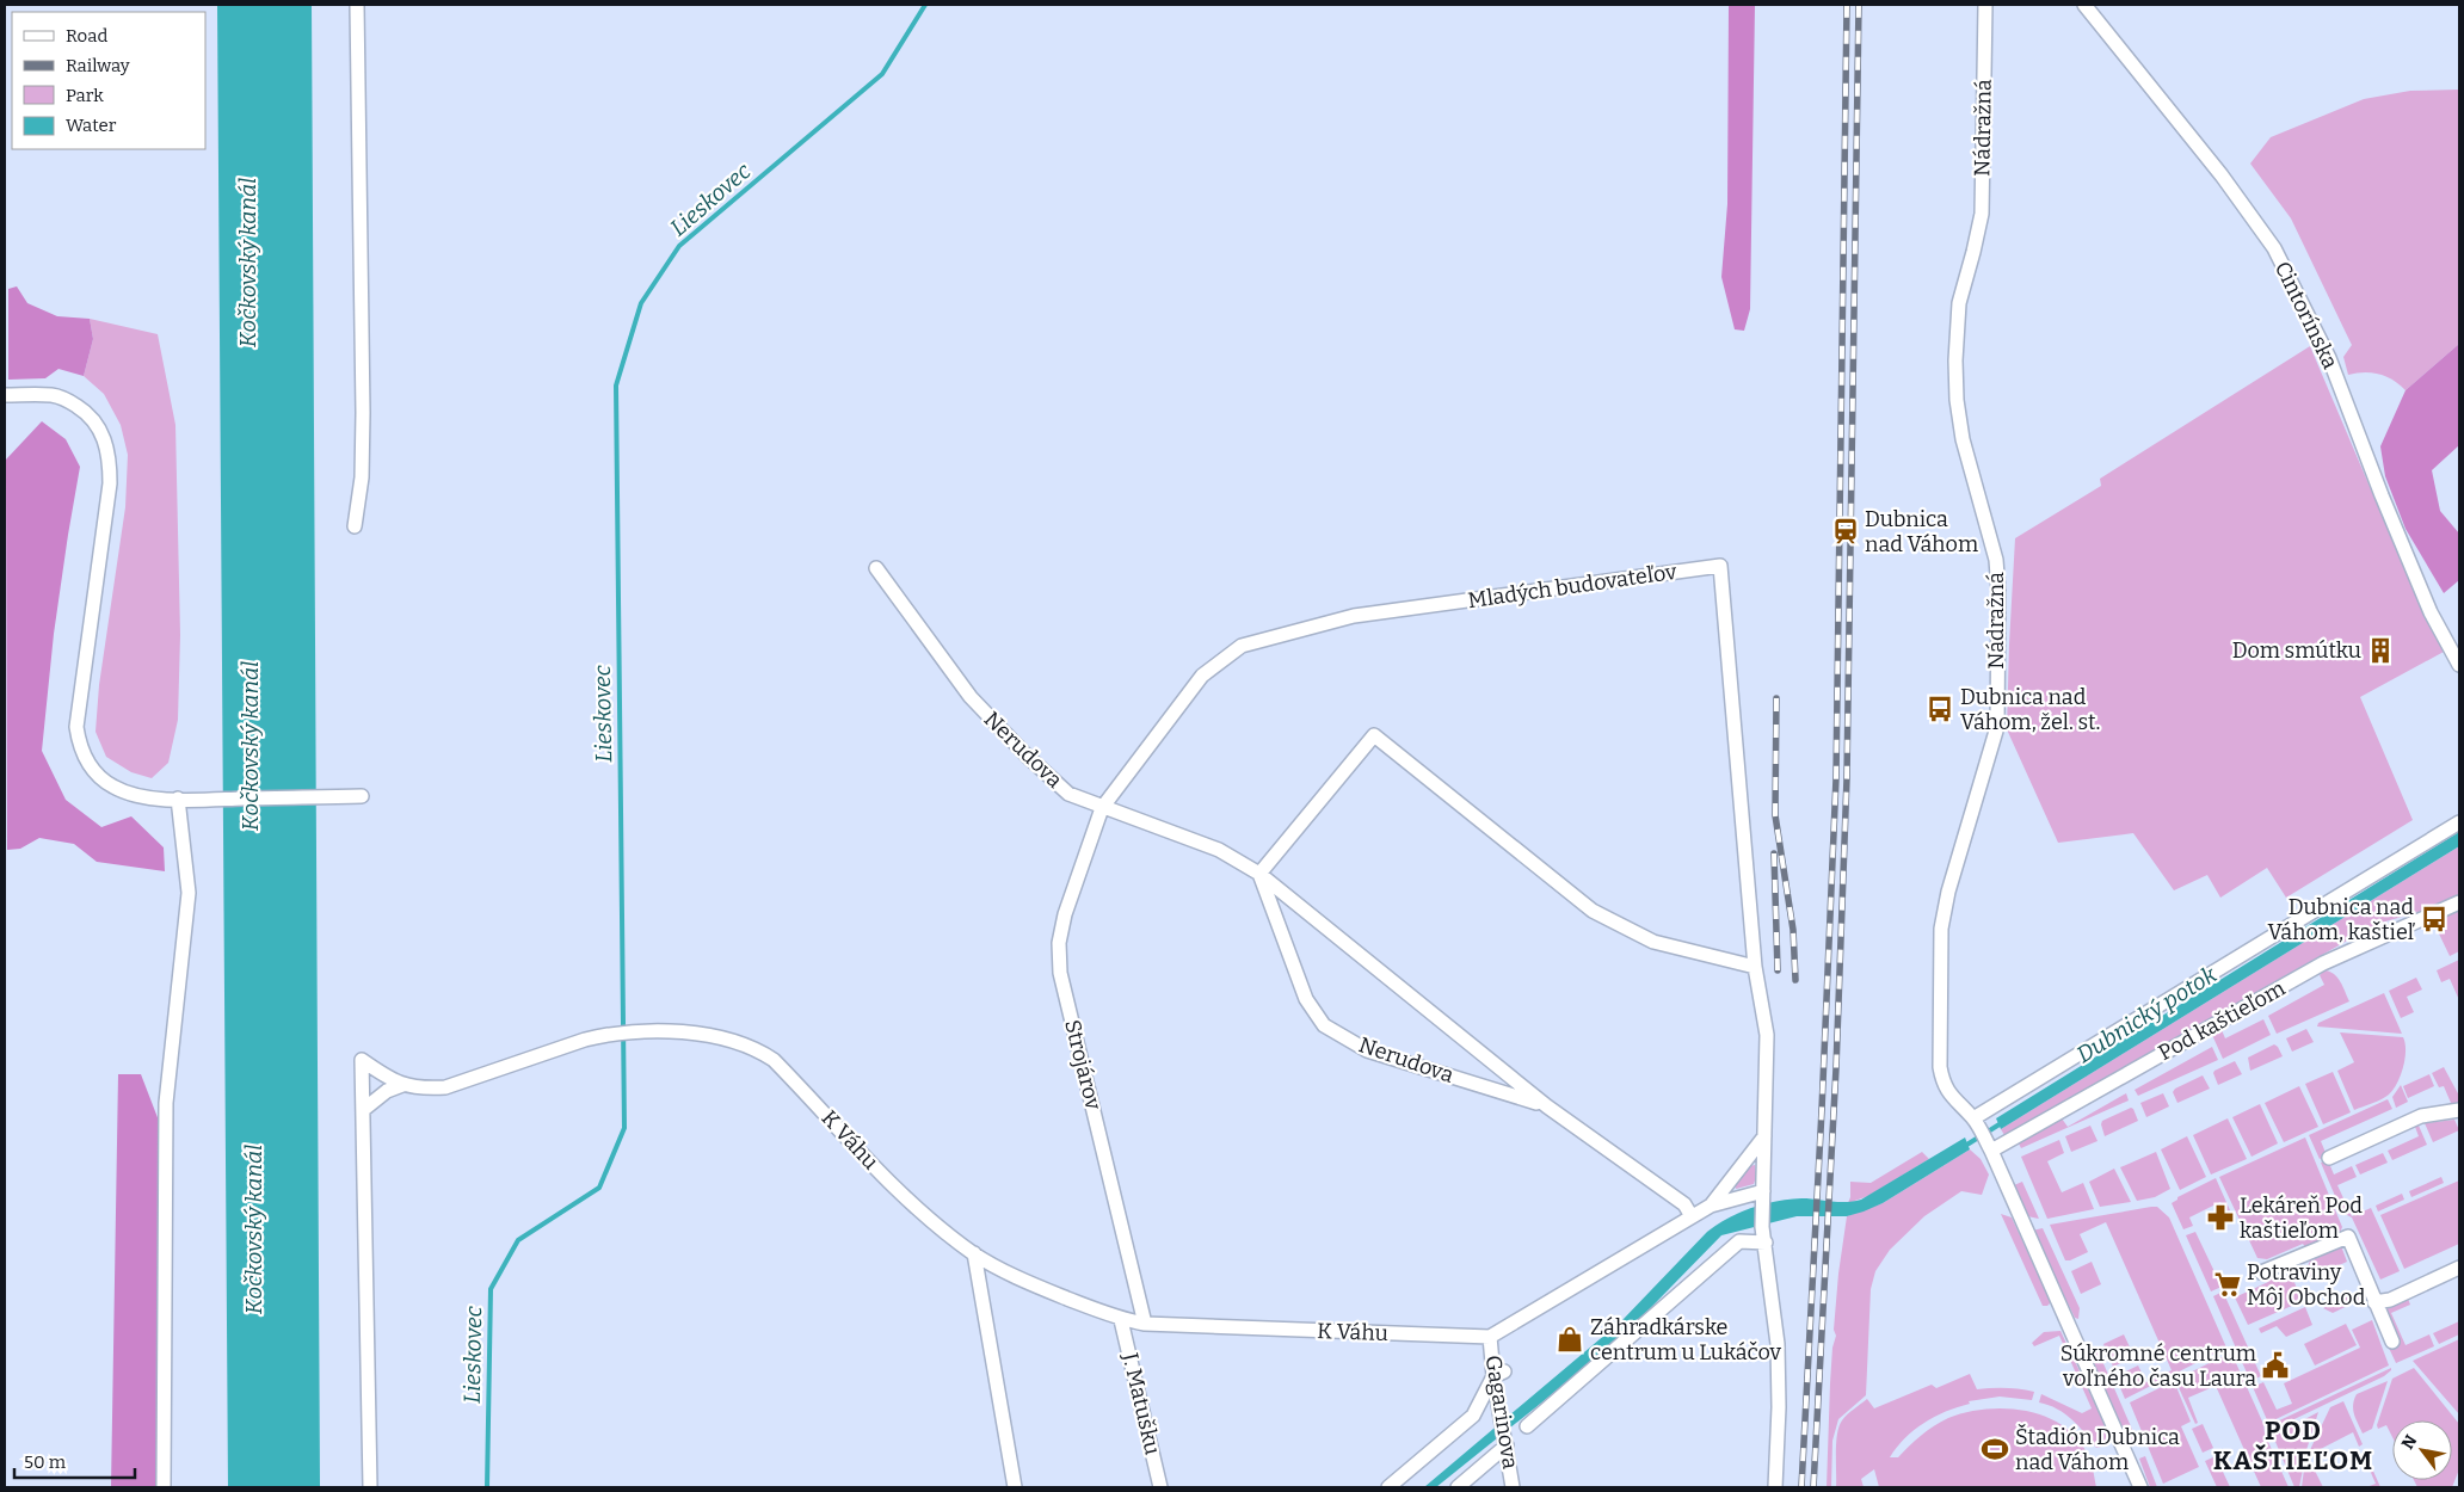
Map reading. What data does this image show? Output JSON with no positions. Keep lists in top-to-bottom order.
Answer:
{
  "streets": {
    "street": [
      "Nádražná",
      "Cintorínska",
      "Mladých budovateľov",
      "Nerudova",
      "Pod kaštieľom",
      "Strojárov",
      "K Váhu",
      "J. Matušku",
      "Gagarinova"
    ]
  },
  "crossings": [
    ["Nádražná", "Pod kaštieľom"],
    ["Mladých budovateľov", "Nerudova"],
    ["Mladých budovateľov", "Strojárov"],
    ["Nerudova", "Strojárov"],
    ["Strojárov", "K Váhu"],
    ["K Váhu", "J. Matušku"],
    ["K Váhu", "Gagarinova"]
  ],
  "districts": ["POD KAŠTIEĽOM"],
  "water": ["Lieskovec", "Kočkovský kanál", "Dubnický potok"],
  "places": {
    "station": ["Dubnica nad Váhom"],
    "building": ["Dom smútku"],
    "bus stop": ["Dubnica nad Váhom, žel. st.", "Dubnica nad Váhom, kaštieľ"],
    "pharmacy": ["Lekáreň Pod kaštieľom"],
    "supermarket": ["Potraviny Môj Obchod"],
    "shop": ["Záhradkárske centrum u Lukáčov"],
    "public building": ["Súkromné centrum voľného času Laura"],
    "sports": ["Štadión Dubnica nad Váhom"]
  },
  "legend": [
    "Road",
    "Railway",
    "Park",
    "Water"
  ],
  "scale_bar": "50 m",
  "north": "top left"
}
